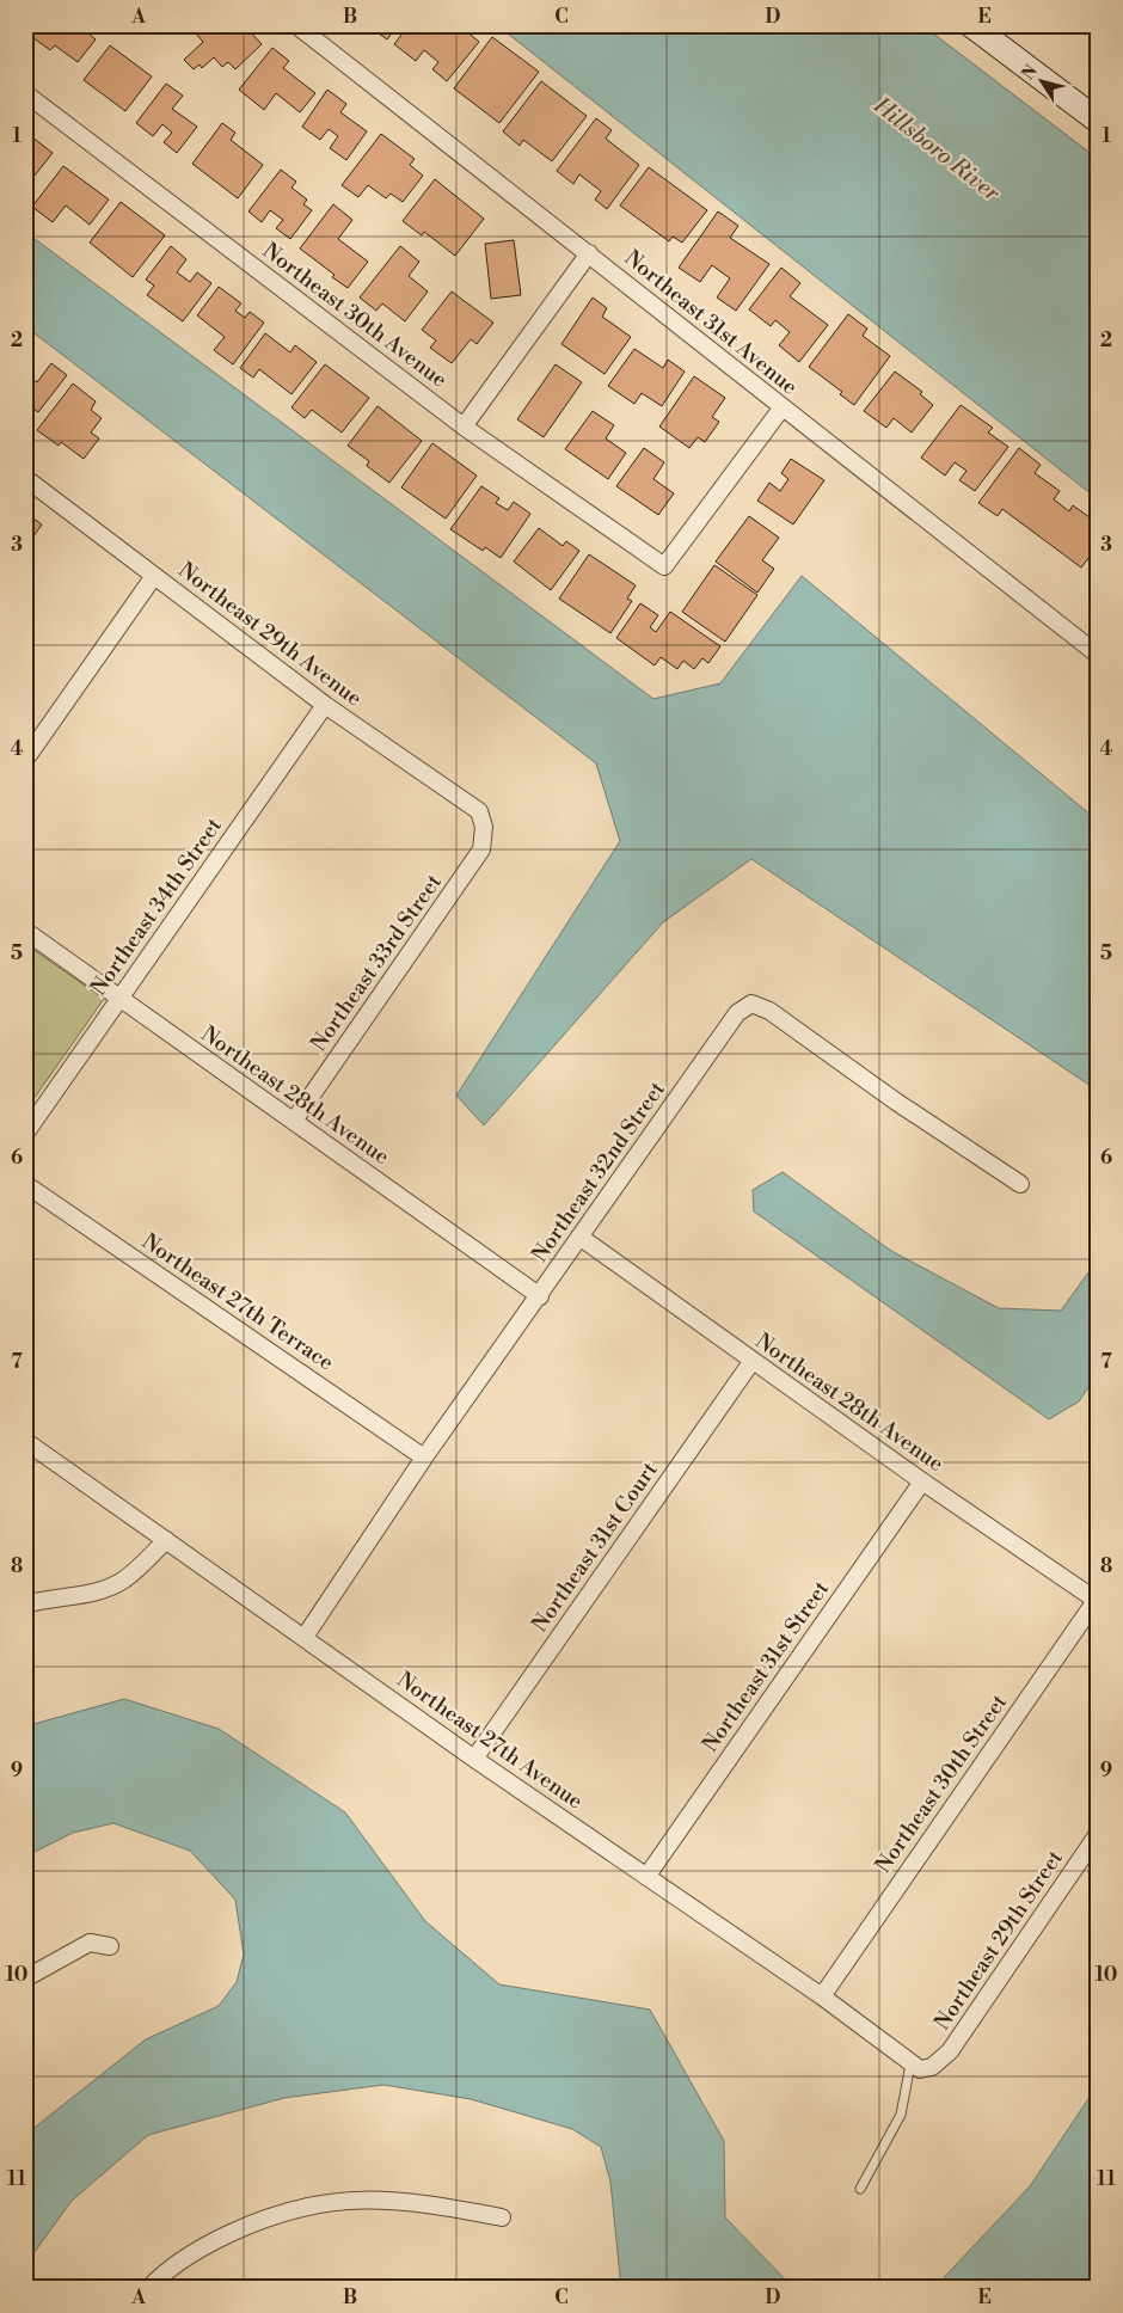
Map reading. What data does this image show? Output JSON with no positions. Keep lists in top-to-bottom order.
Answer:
{
  "streets": {
    "street": [
      "Northeast 30th Avenue",
      "Northeast 31st Avenue",
      "Northeast 29th Avenue",
      "Northeast 34th Street",
      "Northeast 33rd Street",
      "Northeast 28th Avenue",
      "Northeast 32nd Street",
      "Northeast 27th Terrace",
      "Northeast 31st Court",
      "Northeast 31st Street",
      "Northeast 27th Avenue",
      "Northeast 30th Street",
      "Northeast 29th Street"
    ]
  },
  "crossings": [
    ["Northeast 30th Avenue", "Northeast 31st Avenue"],
    ["Northeast 29th Avenue", "Northeast 34th Street"],
    ["Northeast 29th Avenue", "Northeast 33rd Street"],
    ["Northeast 34th Street", "Northeast 28th Avenue"],
    ["Northeast 33rd Street", "Northeast 28th Avenue"],
    ["Northeast 28th Avenue", "Northeast 32nd Street"],
    ["Northeast 28th Avenue", "Northeast 31st Court"],
    ["Northeast 28th Avenue", "Northeast 31st Street"],
    ["Northeast 28th Avenue", "Northeast 30th Street"],
    ["Northeast 32nd Street", "Northeast 27th Terrace"],
    ["Northeast 32nd Street", "Northeast 27th Avenue"],
    ["Northeast 31st Court", "Northeast 27th Avenue"],
    ["Northeast 31st Street", "Northeast 27th Avenue"],
    ["Northeast 27th Avenue", "Northeast 30th Street"],
    ["Northeast 27th Avenue", "Northeast 29th Street"]
  ],
  "water": ["Hillsboro River"],
  "north": "top left",
  "grid": {
    "columns": [
      "A",
      "B",
      "C",
      "D",
      "E"
    ],
    "rows": [
      "1",
      "2",
      "3",
      "4",
      "5",
      "6",
      "7",
      "8",
      "9",
      "10",
      "11"
    ]
  }
}
